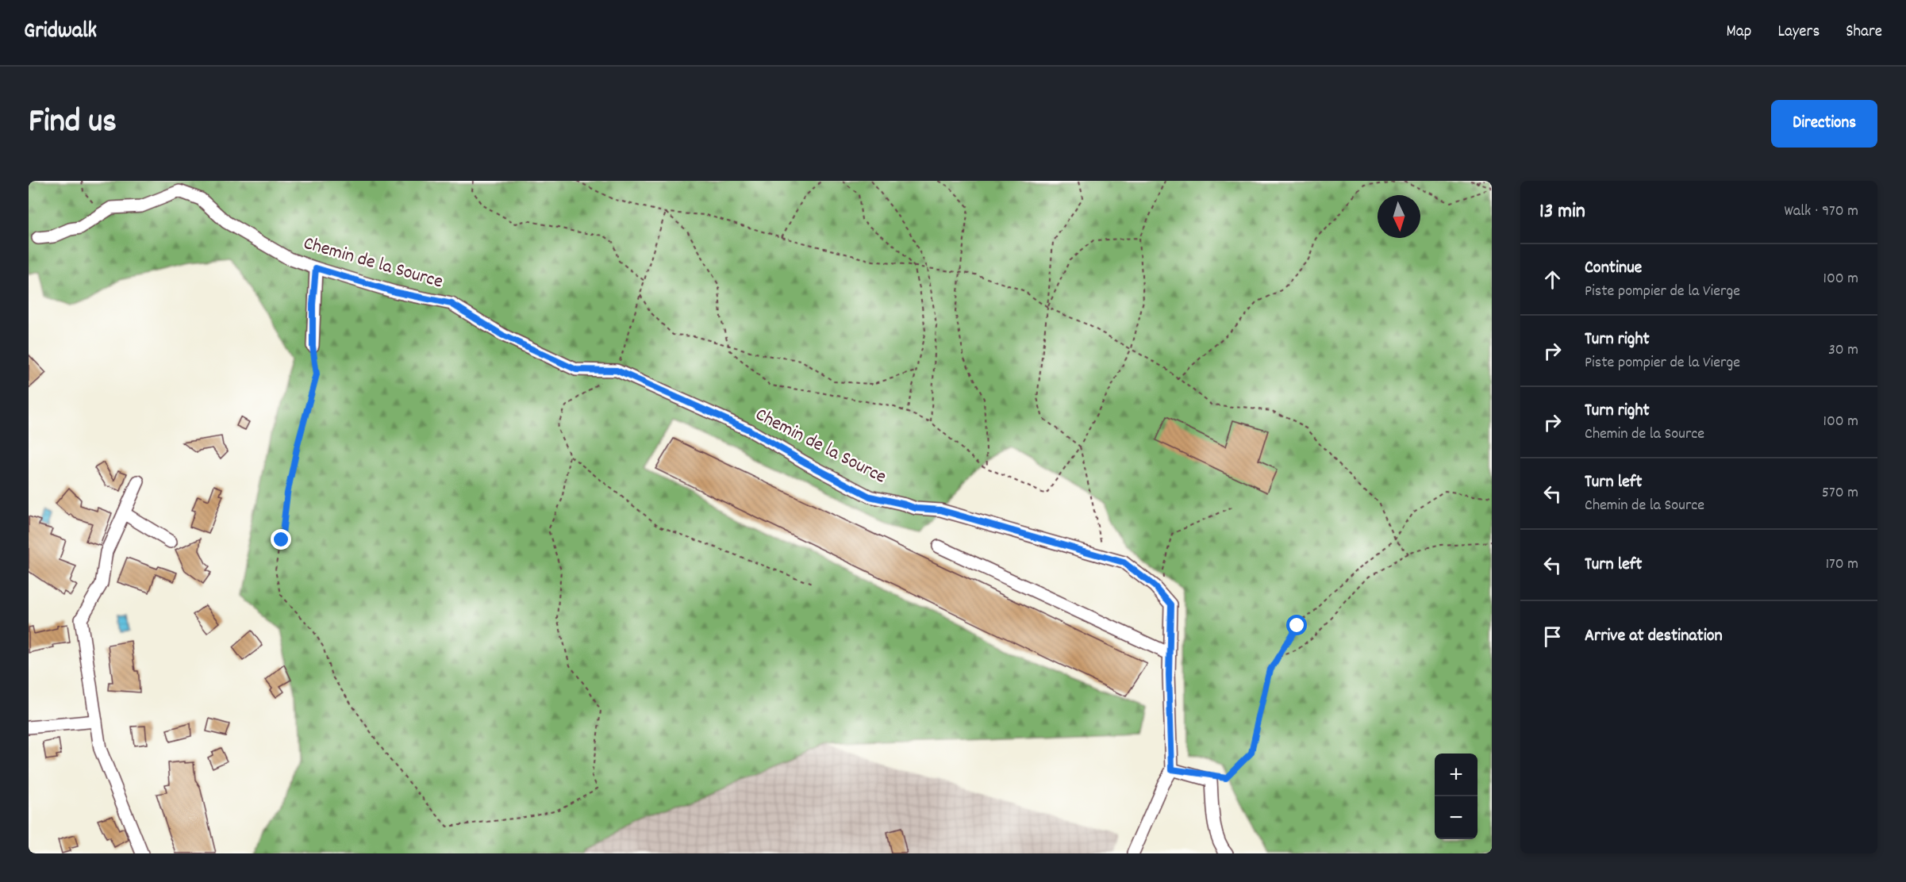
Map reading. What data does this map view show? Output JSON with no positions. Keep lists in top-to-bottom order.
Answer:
{
  "streets": {
    "street": ["Chemin de la Source"]
  },
  "north": "bottom",
  "page": {
    "header": "Gridwalk",
    "nav": ["Map", "Layers", "Share"],
    "title": "Find us",
    "buttons": "Directions",
    "heading": ["13 min", "Walk · 970 m"],
    "list": [
      ["Continue", "Piste pompier de la Vierge", "100 m"],
      ["Turn right", "Piste pompier de la Vierge", "30 m"],
      ["Turn right", "Chemin de la Source", "100 m"],
      ["Turn left", "Chemin de la Source", "570 m"],
      ["Turn left", "170 m"],
      "Arrive at destination"
    ],
    "map_buttons": ["+", "−"]
  }
}
